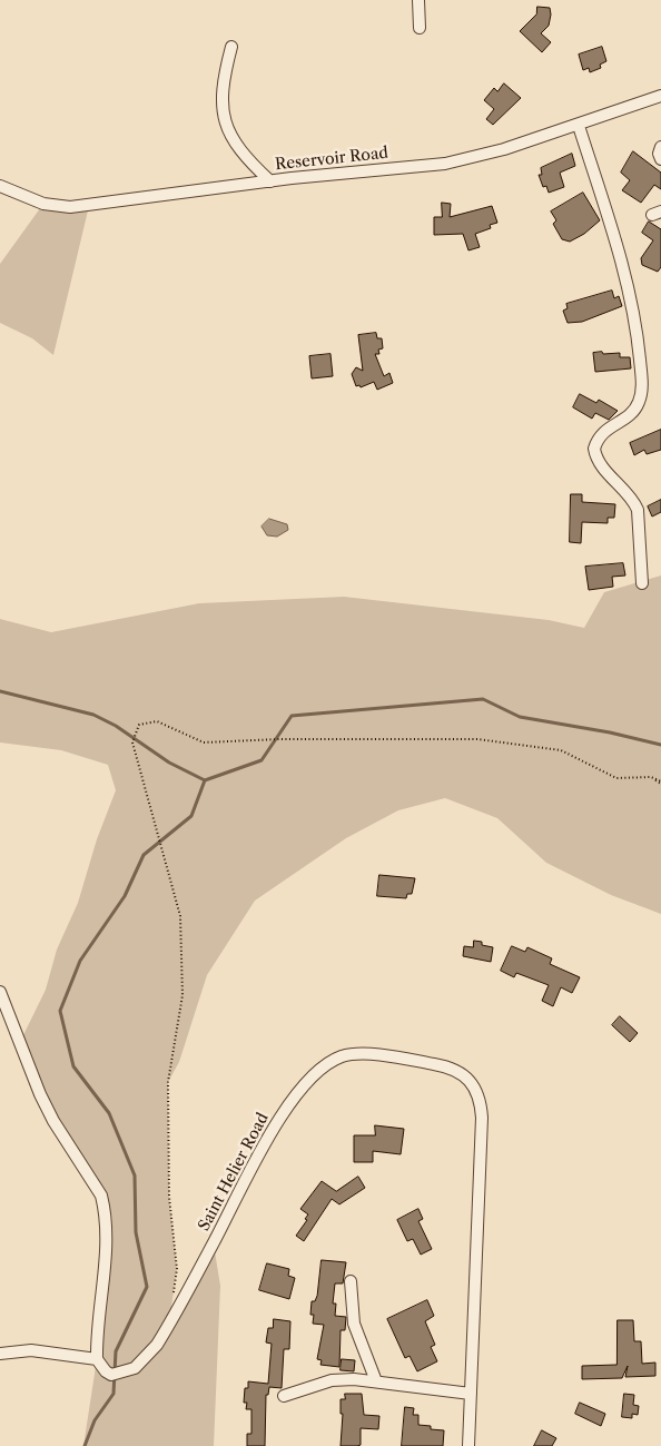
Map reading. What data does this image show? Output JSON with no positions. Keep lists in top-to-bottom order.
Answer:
{
  "streets": {
    "street": ["Reservoir Road", "Saint Helier Road"]
  }
}
